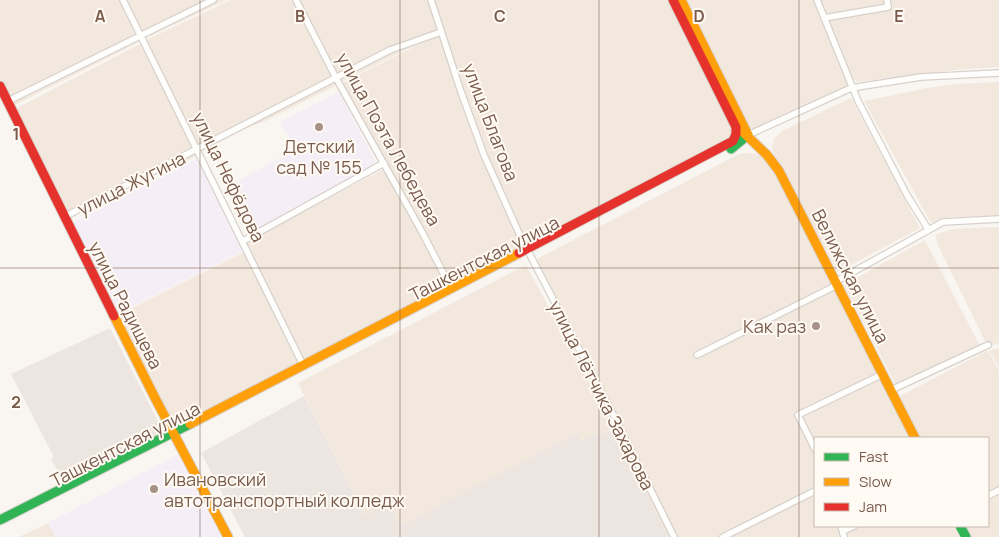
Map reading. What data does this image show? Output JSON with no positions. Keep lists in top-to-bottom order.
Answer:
{
  "streets": {
    "main road": ["Ташкентская улица", "Велижская улица", "улица Радищева"],
    "street": [
      "улица Благова",
      "улица Поэта Лебедева",
      "улица Нефёдова",
      "улица Жугина",
      "улица Лётчика Захарова"
    ]
  },
  "crossings": [
    ["улица Благова", "улица Жугина"],
    ["улица Благова", "Ташкентская улица"],
    ["улица Благова", "улица Лётчика Захарова"],
    ["улица Поэта Лебедева", "улица Жугина"],
    ["улица Поэта Лебедева", "Ташкентская улица"],
    ["улица Нефёдова", "улица Жугина"],
    ["улица Нефёдова", "Ташкентская улица"],
    ["улица Жугина", "улица Радищева"],
    ["Ташкентская улица", "Велижская улица"],
    ["Ташкентская улица", "улица Радищева"],
    ["Ташкентская улица", "улица Лётчика Захарова"]
  ],
  "places": ["Детский сад № 155", "Как раз", "Ивановский автотранспортный колледж"],
  "legend": ["Fast", "Slow", "Jam"],
  "grid": {
    "columns": [
      "A",
      "B",
      "C",
      "D",
      "E"
    ],
    "rows": ["1", "2"]
  }
}
